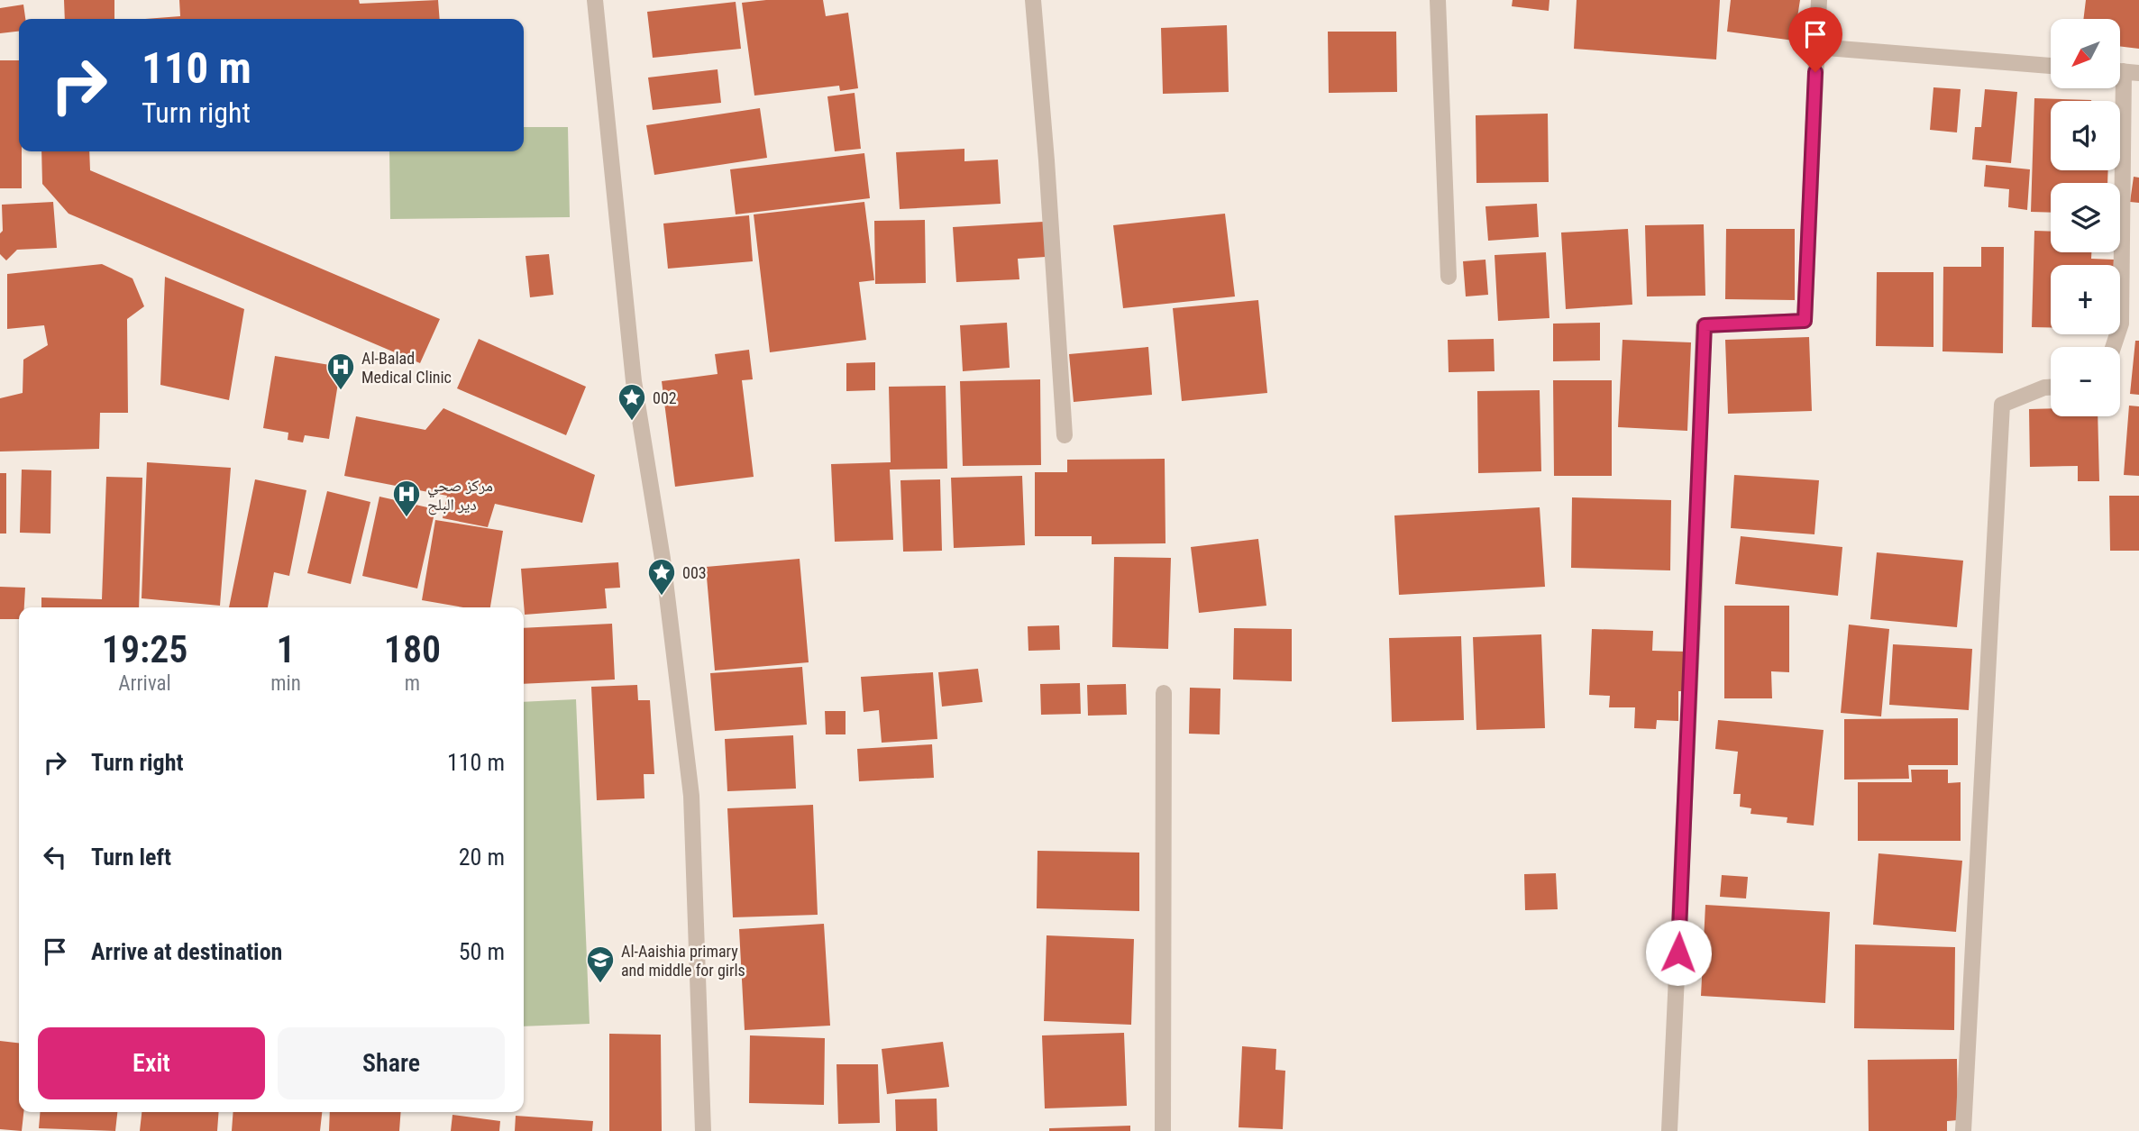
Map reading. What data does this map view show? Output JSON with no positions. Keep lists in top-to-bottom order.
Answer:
{
  "places": {
    "hospital": ["Al-Balad Medical Clinic", "مركز صحي دير البلح"],
    "place": ["002", "003"],
    "school or university": ["Al-Aaishia primary and middle for girls"]
  },
  "north": "bottom left",
  "page": {
    "map_buttons": ["+", "−"],
    "turn": ["110 m", "Turn right"],
    "eta": [
      "19:25",
      "Arrival",
      "1",
      "min",
      "180",
      "m"
    ],
    "list": [
      {
        "name": "Turn right",
        "value": "110 m"
      },
      {
        "name": "Turn left",
        "value": "20 m"
      },
      {
        "name": "Arrive at destination",
        "value": "50 m"
      }
    ],
    "buttons": ["Exit", "Share"]
  }
}
